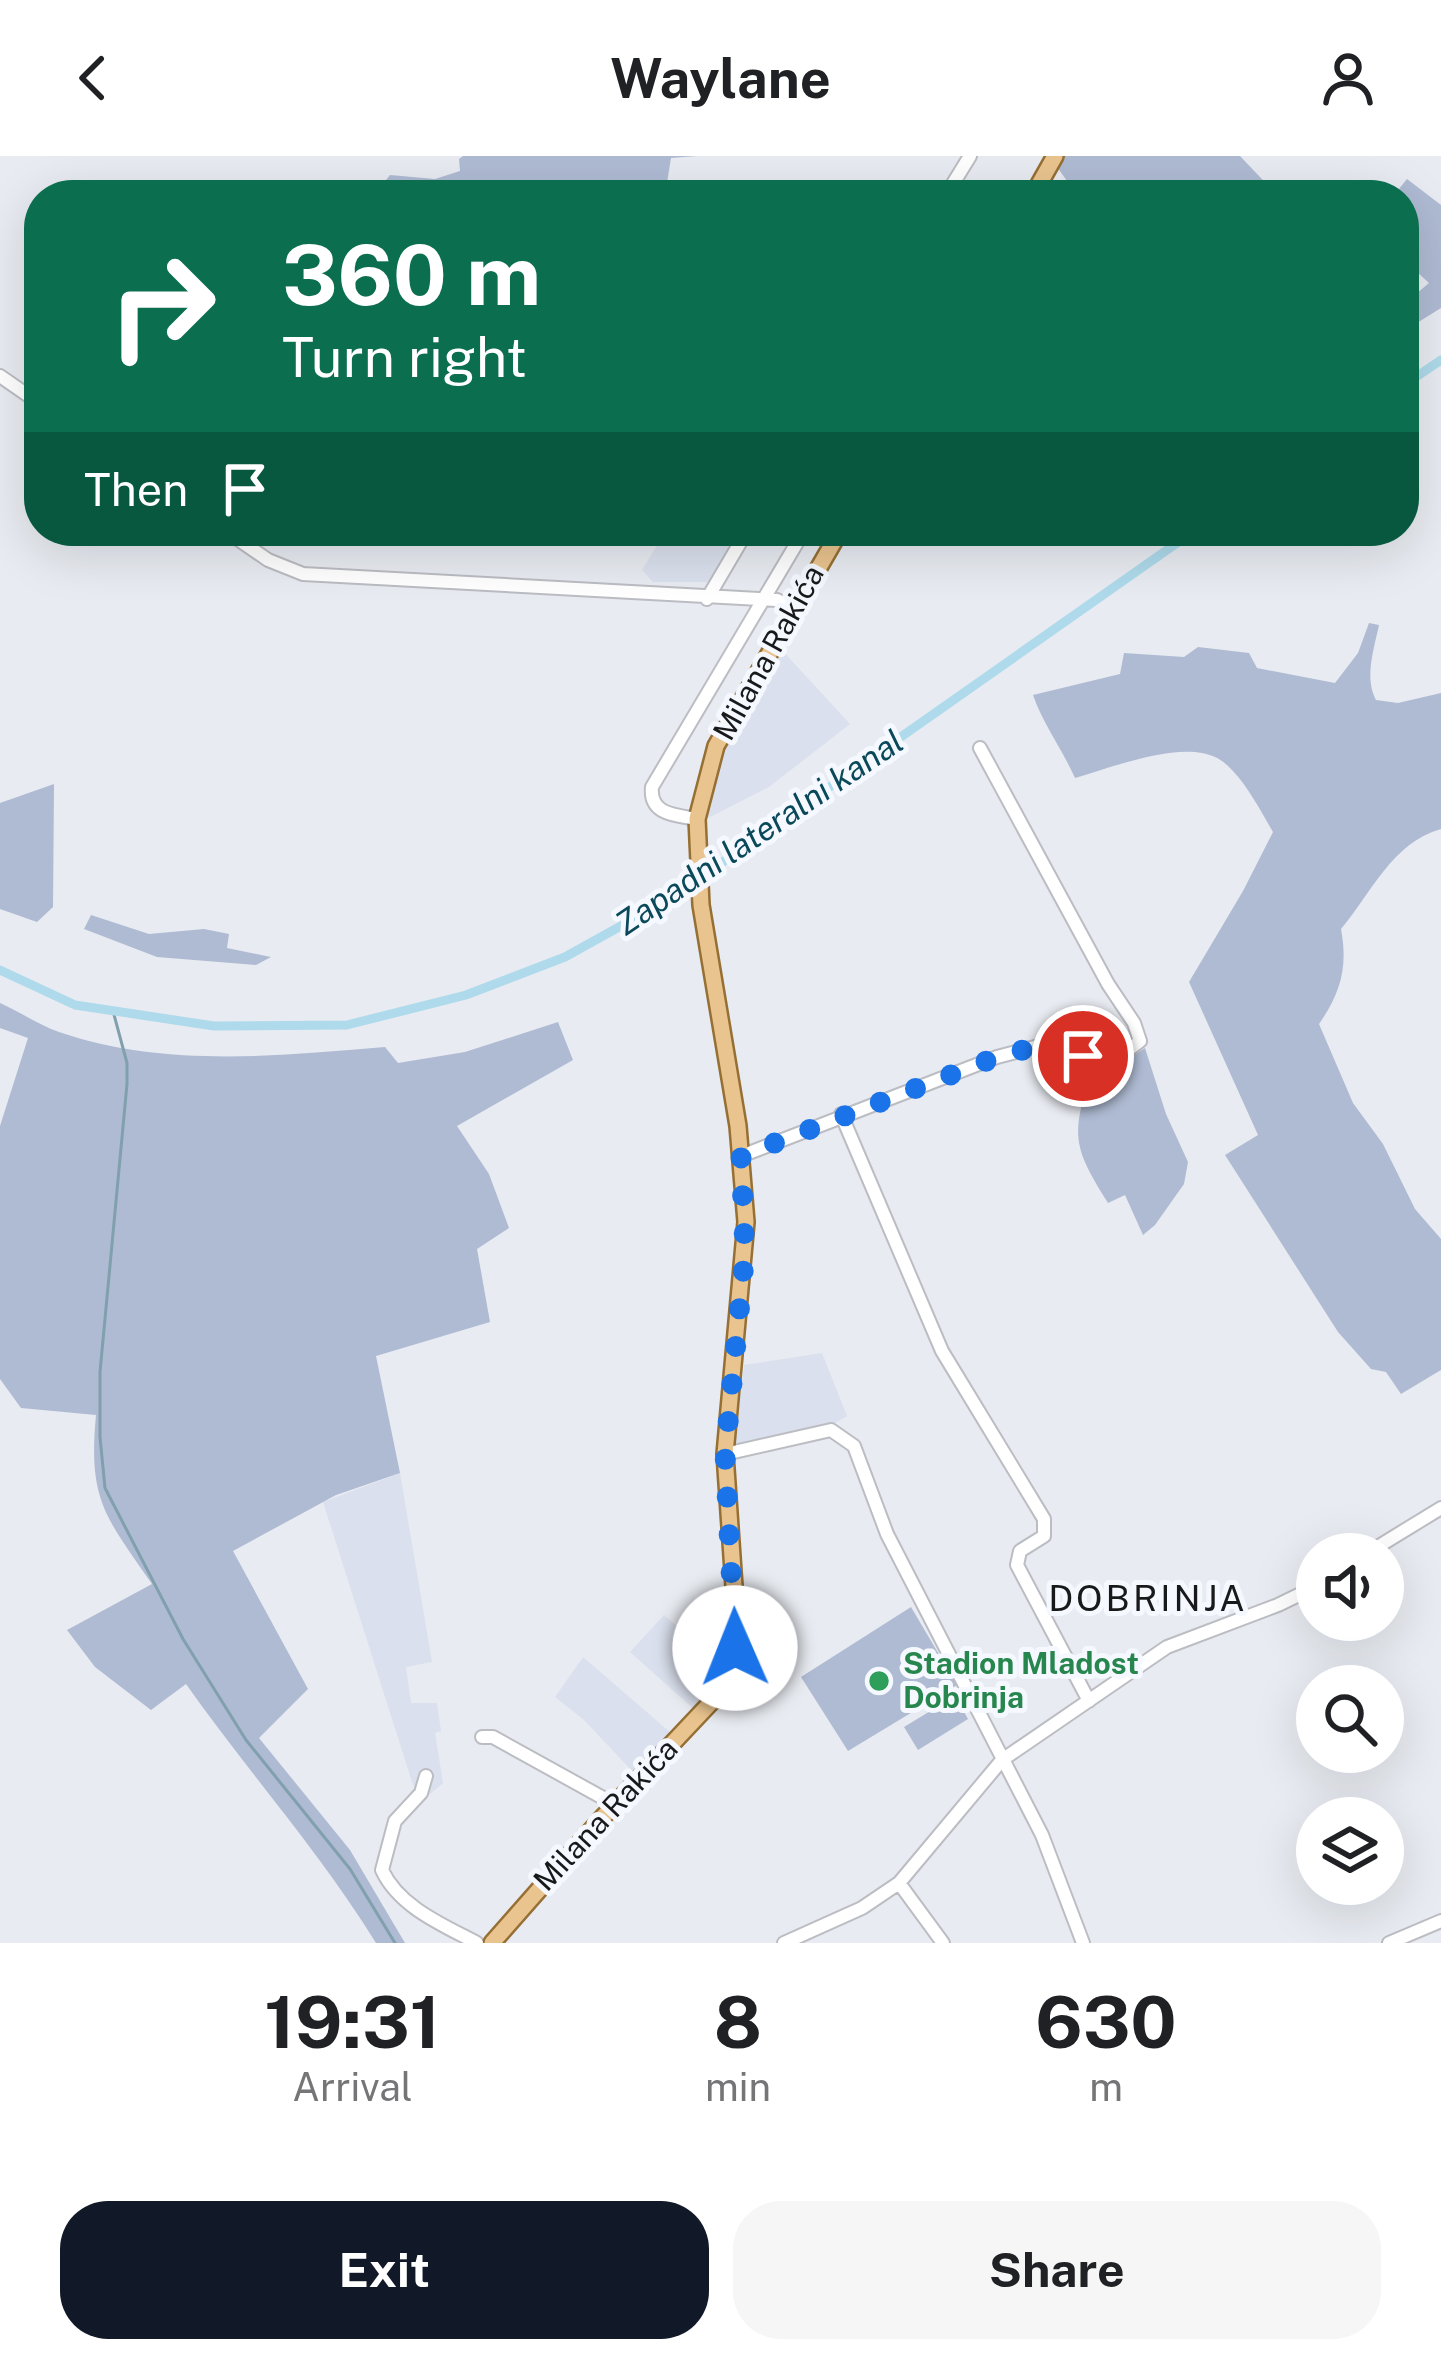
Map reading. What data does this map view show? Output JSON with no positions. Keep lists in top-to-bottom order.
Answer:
{
  "streets": {
    "main road": ["Milana Rakića"]
  },
  "districts": ["DOBRINJA"],
  "water": ["Zapadni lateralni kanal"],
  "places": ["Stadion Mladost Dobrinja"],
  "page": {
    "header": "Waylane",
    "turn": ["360 m", "Turn right"],
    "then": "Then",
    "eta": [
      "19:31",
      "Arrival",
      "8",
      "min",
      "630",
      "m"
    ],
    "buttons": ["Exit", "Share"]
  }
}
